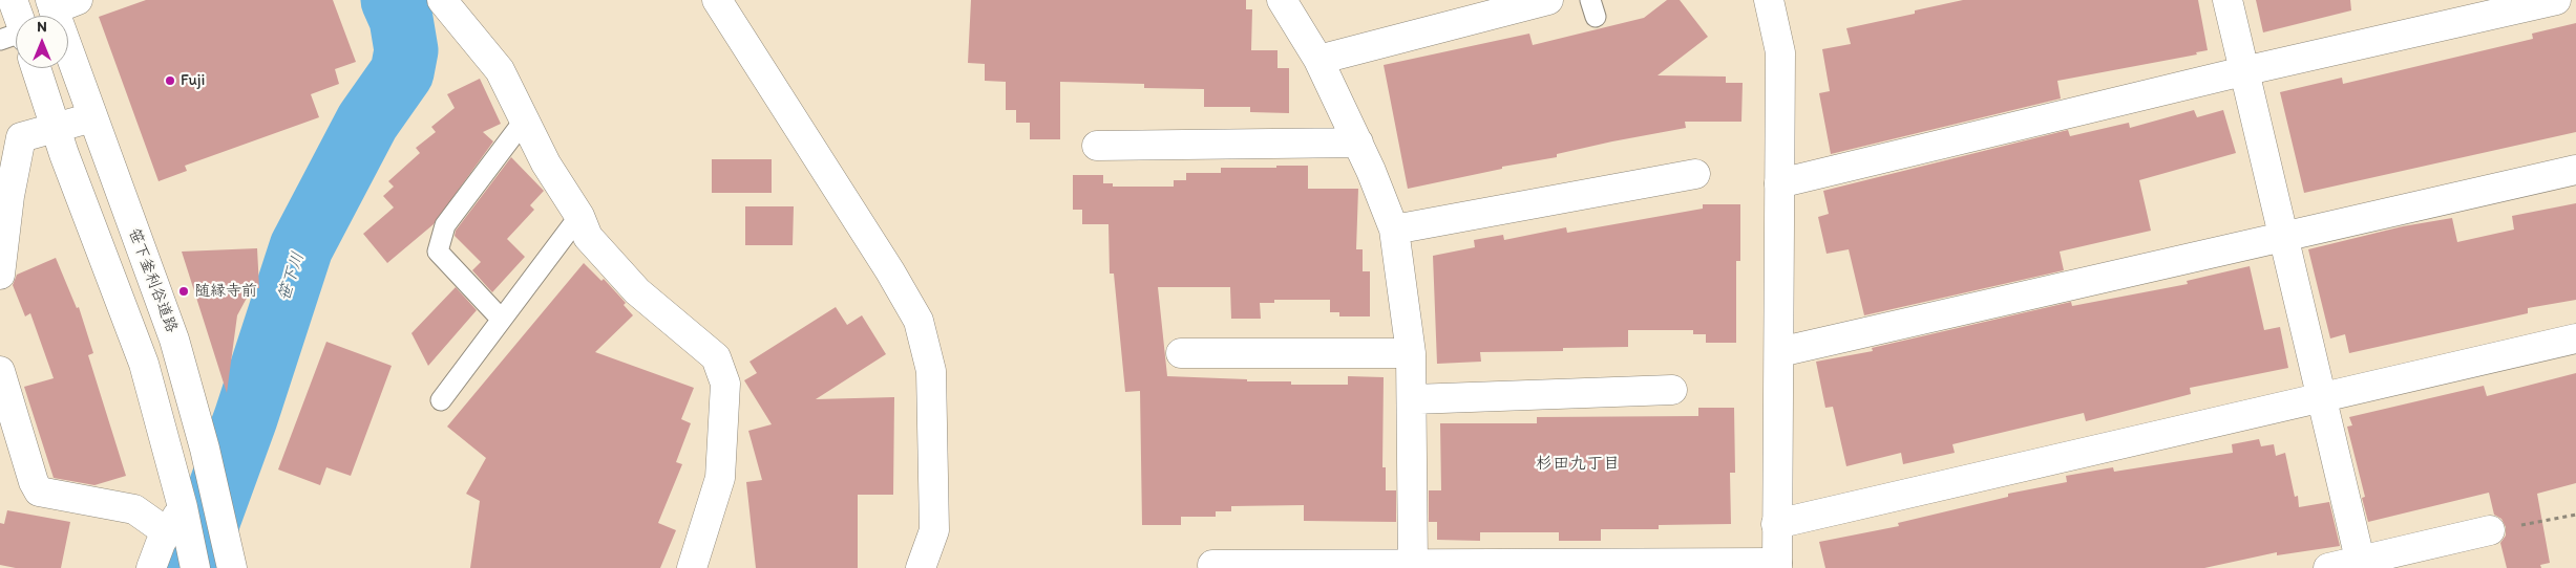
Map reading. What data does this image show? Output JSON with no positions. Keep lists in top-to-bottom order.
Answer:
{
  "streets": {
    "street": ["笹下釜利谷道路"]
  },
  "districts": ["杉田九丁目"],
  "water": ["笹下川"],
  "places": ["Fuji", "随縁寺前"],
  "north": "top"
}
